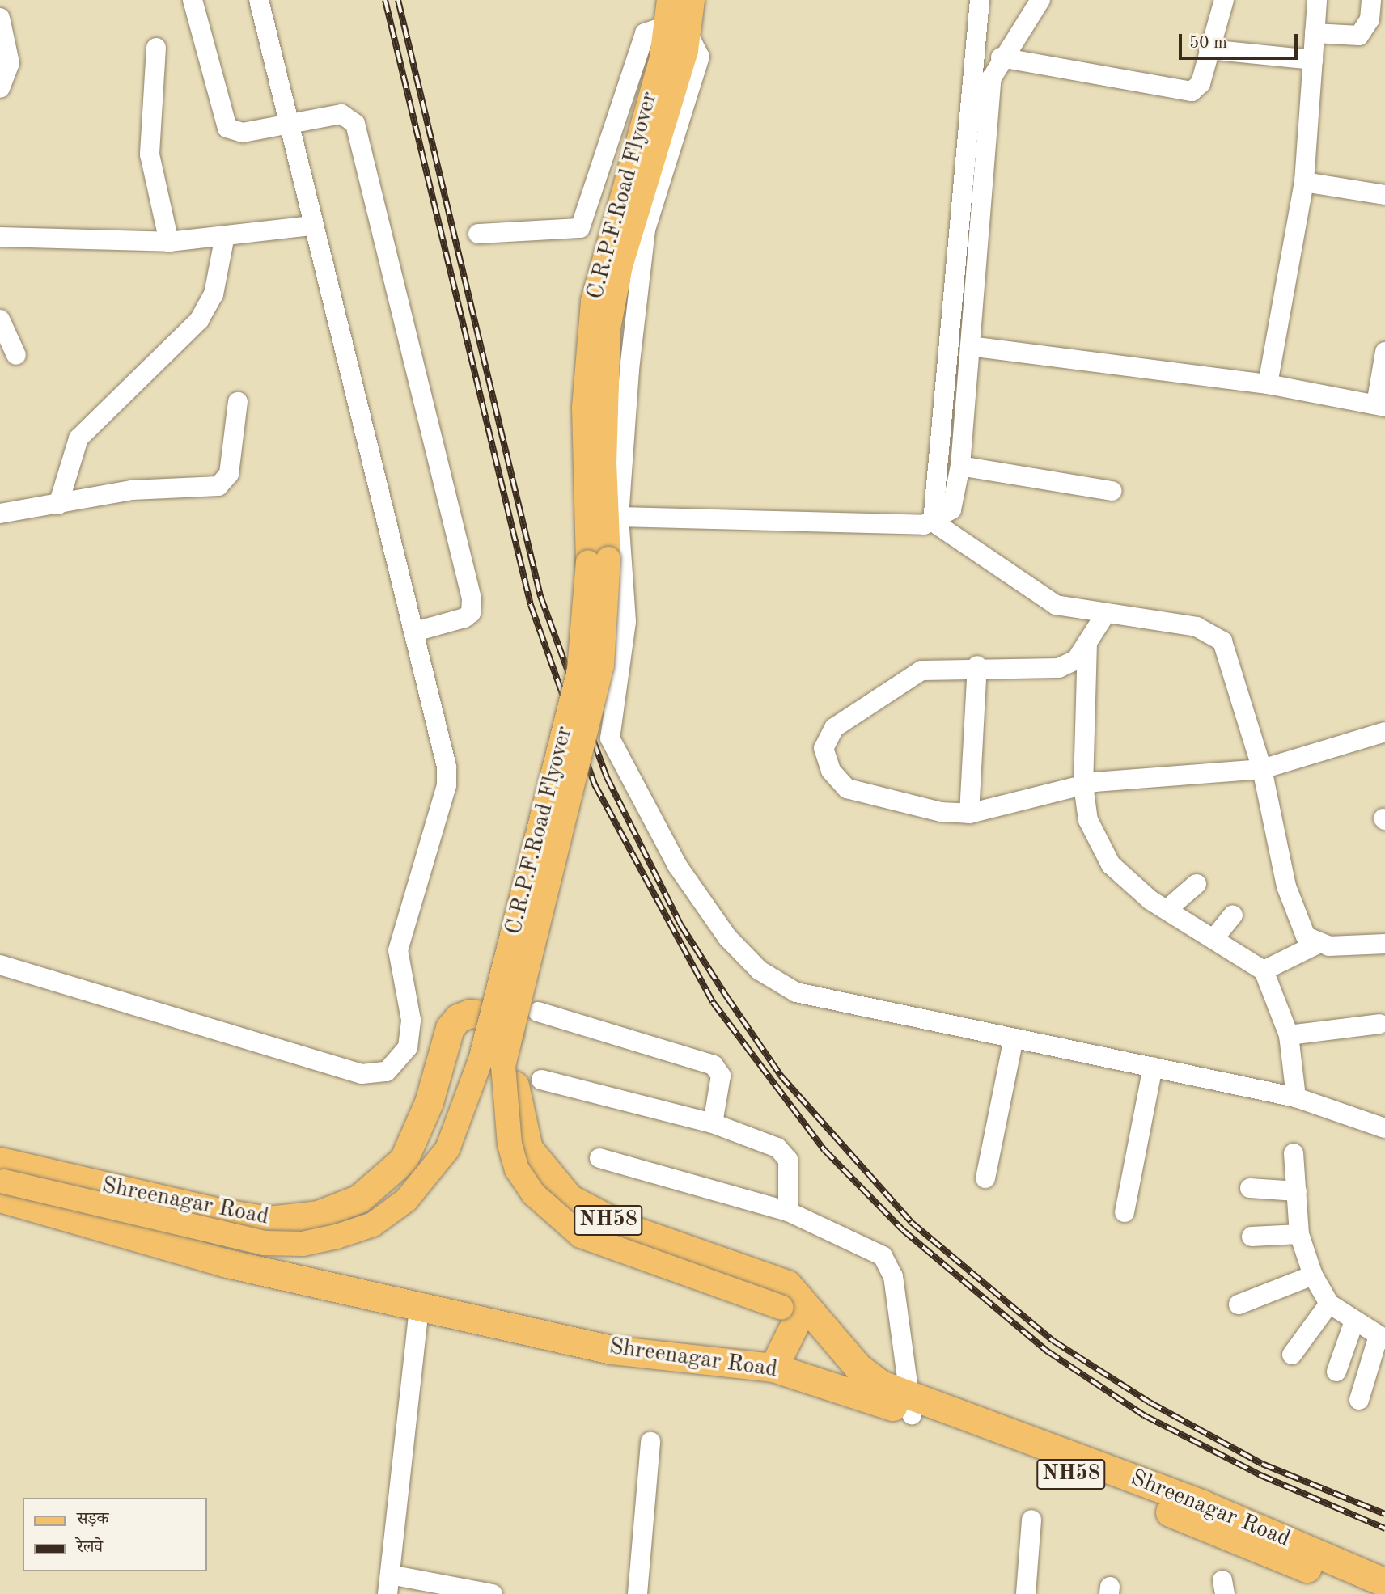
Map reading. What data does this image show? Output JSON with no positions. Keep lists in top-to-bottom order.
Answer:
{
  "streets": {
    "highway": ["Shreenagar Road", "NH58"],
    "main road": ["C.R.P.F.Road Flyover"]
  },
  "crossings": [
    ["C.R.P.F.Road Flyover", "Shreenagar Road"]
  ],
  "legend": ["सड़क", "रेलवे"],
  "scale_bar": "50 m"
}
